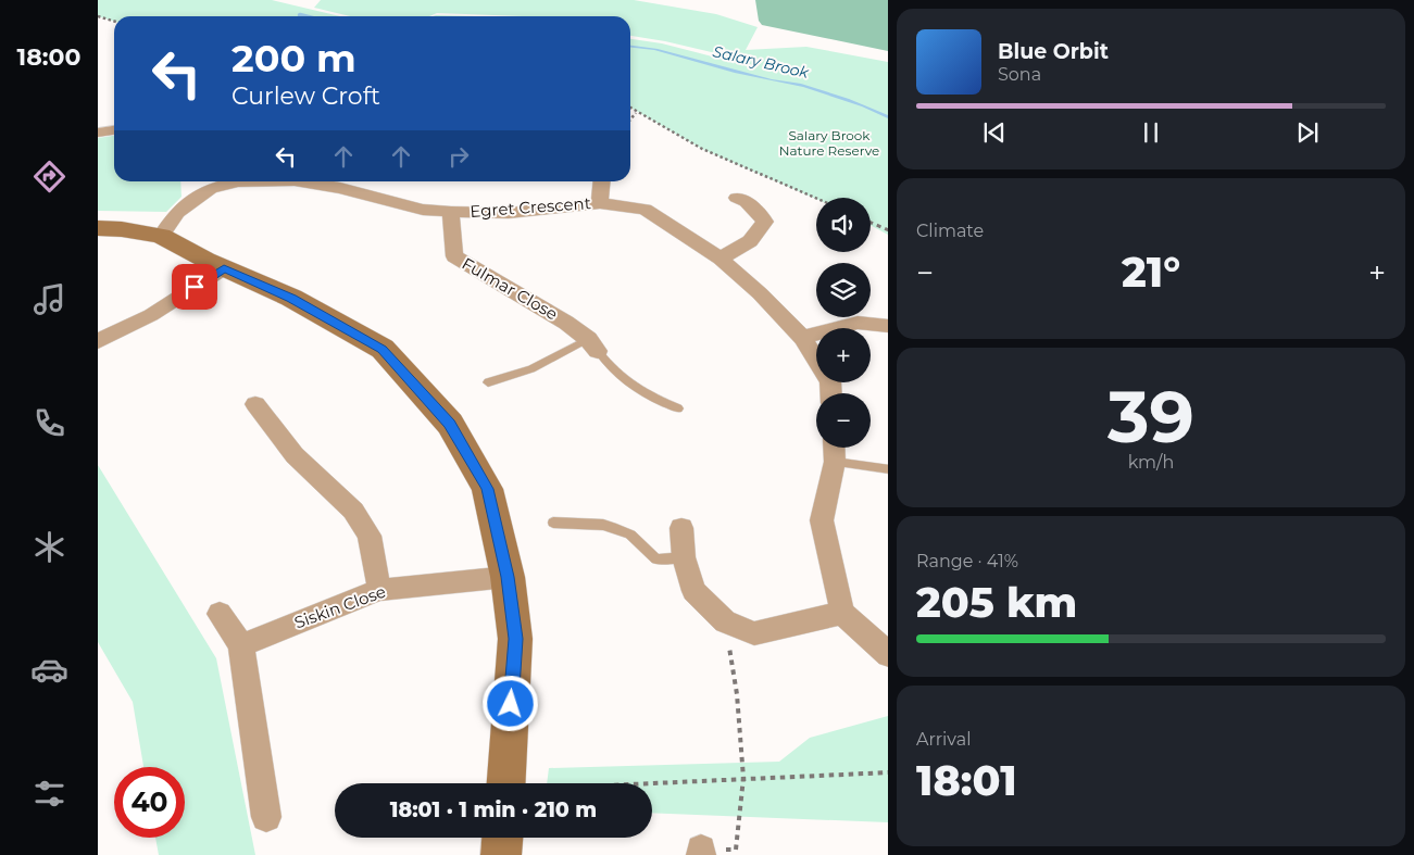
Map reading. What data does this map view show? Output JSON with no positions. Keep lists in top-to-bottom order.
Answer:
{
  "streets": {
    "street": ["Egret Crescent", "Fulmar Close", "Siskin Close"]
  },
  "crossings": [
    ["Egret Crescent", "Fulmar Close"]
  ],
  "water": ["Salary Brook"],
  "parks": ["Salary Brook Nature Reserve"],
  "page": {
    "tabs": "18:00",
    "turn": ["200 m", "Curlew Croft"],
    "song": ["Blue Orbit", "Sona"],
    "tile": [
      "Climate",
      ["39", "km/h"],
      ["Range · 41%", "205 km"],
      ["Arrival", "18:01"]
    ],
    "map_buttons": ["+", "−"],
    "heat": ["−", "21°", "+"],
    "limit": "40",
    "trip": "18:01 · 1 min · 210 m"
  }
}
